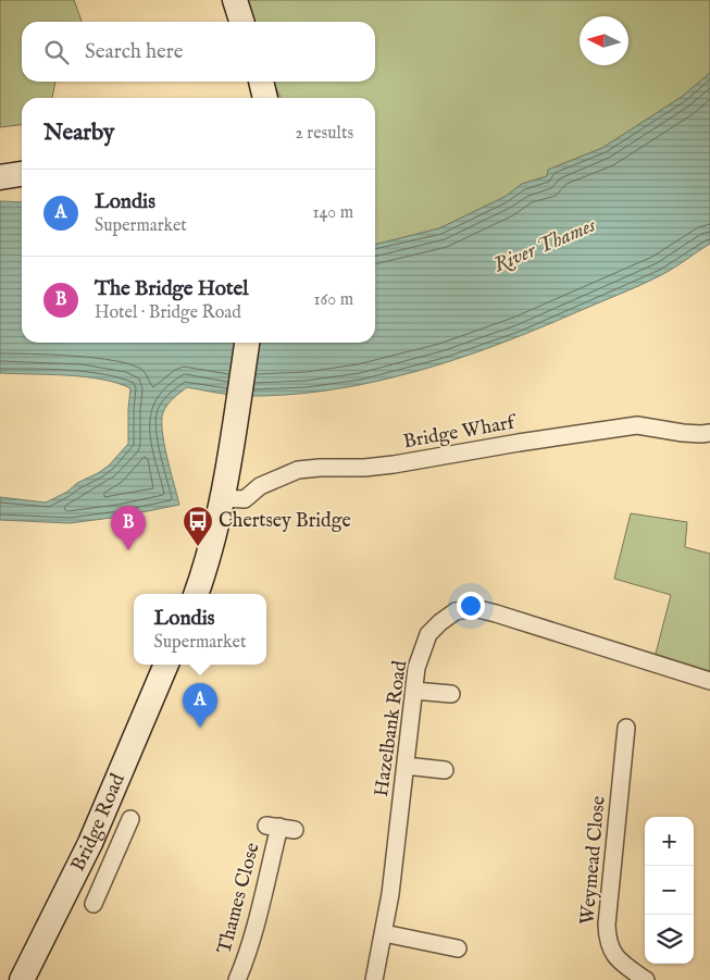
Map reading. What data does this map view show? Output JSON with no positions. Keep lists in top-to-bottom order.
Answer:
{
  "streets": {
    "main road": ["Bridge Road"],
    "street": [
      "Bridge Wharf",
      "Hazelbank Road",
      "Weymead Close",
      "Thames Close"
    ]
  },
  "water": ["River Thames"],
  "places": {
    "bus stop": ["Chertsey Bridge"]
  },
  "north": "left",
  "page": {
    "search": "Search here",
    "heading": ["Nearby", "2 results"],
    "list": [
      {
        "mark": "A",
        "name": "Londis",
        "note": "Supermarket",
        "value": "140 m"
      },
      {
        "mark": "B",
        "name": "The Bridge Hotel",
        "note": "Hotel · Bridge Road",
        "value": "160 m"
      }
    ],
    "pins": ["B", "A"],
    "popup": ["Londis", "Supermarket"],
    "map_buttons": ["+", "−"]
  }
}
